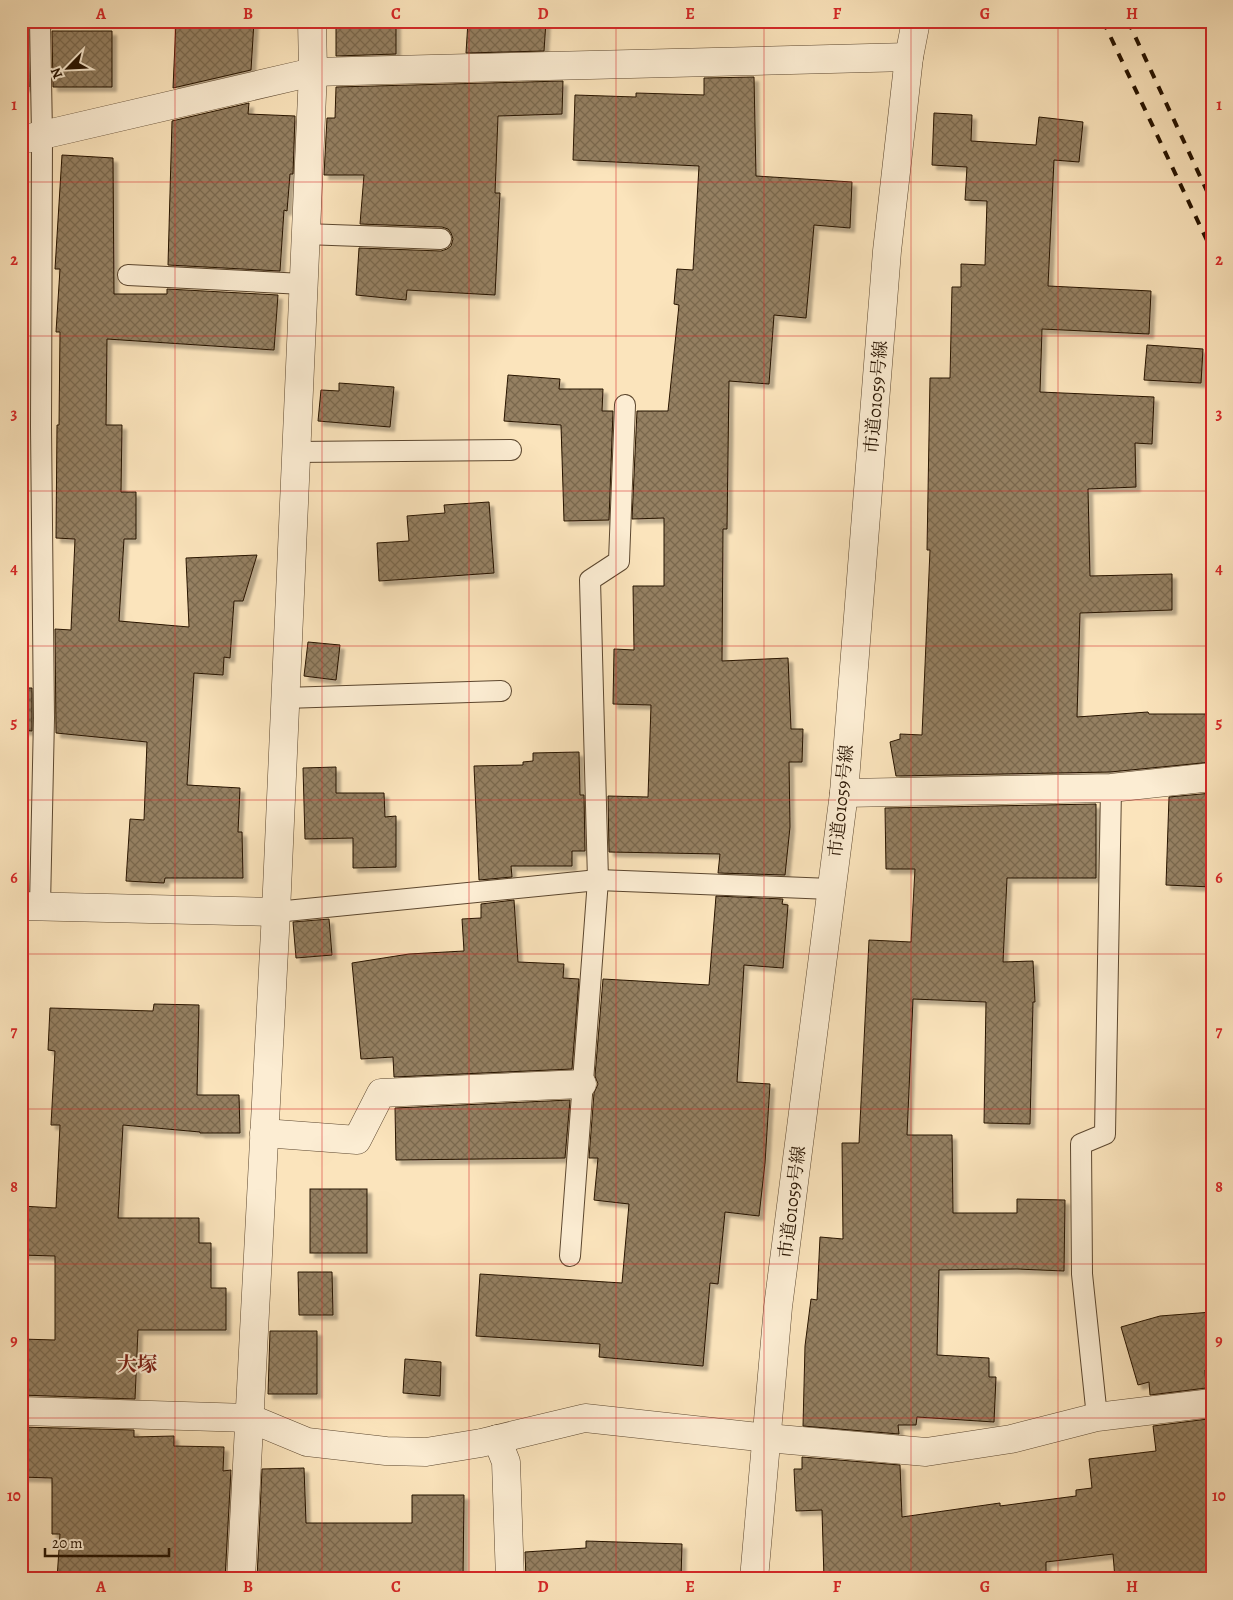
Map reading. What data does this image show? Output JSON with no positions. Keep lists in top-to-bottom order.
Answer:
{
  "streets": {
    "street": ["市道01059号線"]
  },
  "districts": ["大塚"],
  "scale_bar": "20 m",
  "north": "bottom left",
  "grid": {
    "columns": [
      "A",
      "B",
      "C",
      "D",
      "E",
      "F",
      "G",
      "H"
    ],
    "rows": [
      "1",
      "2",
      "3",
      "4",
      "5",
      "6",
      "7",
      "8",
      "9",
      "10"
    ]
  }
}
